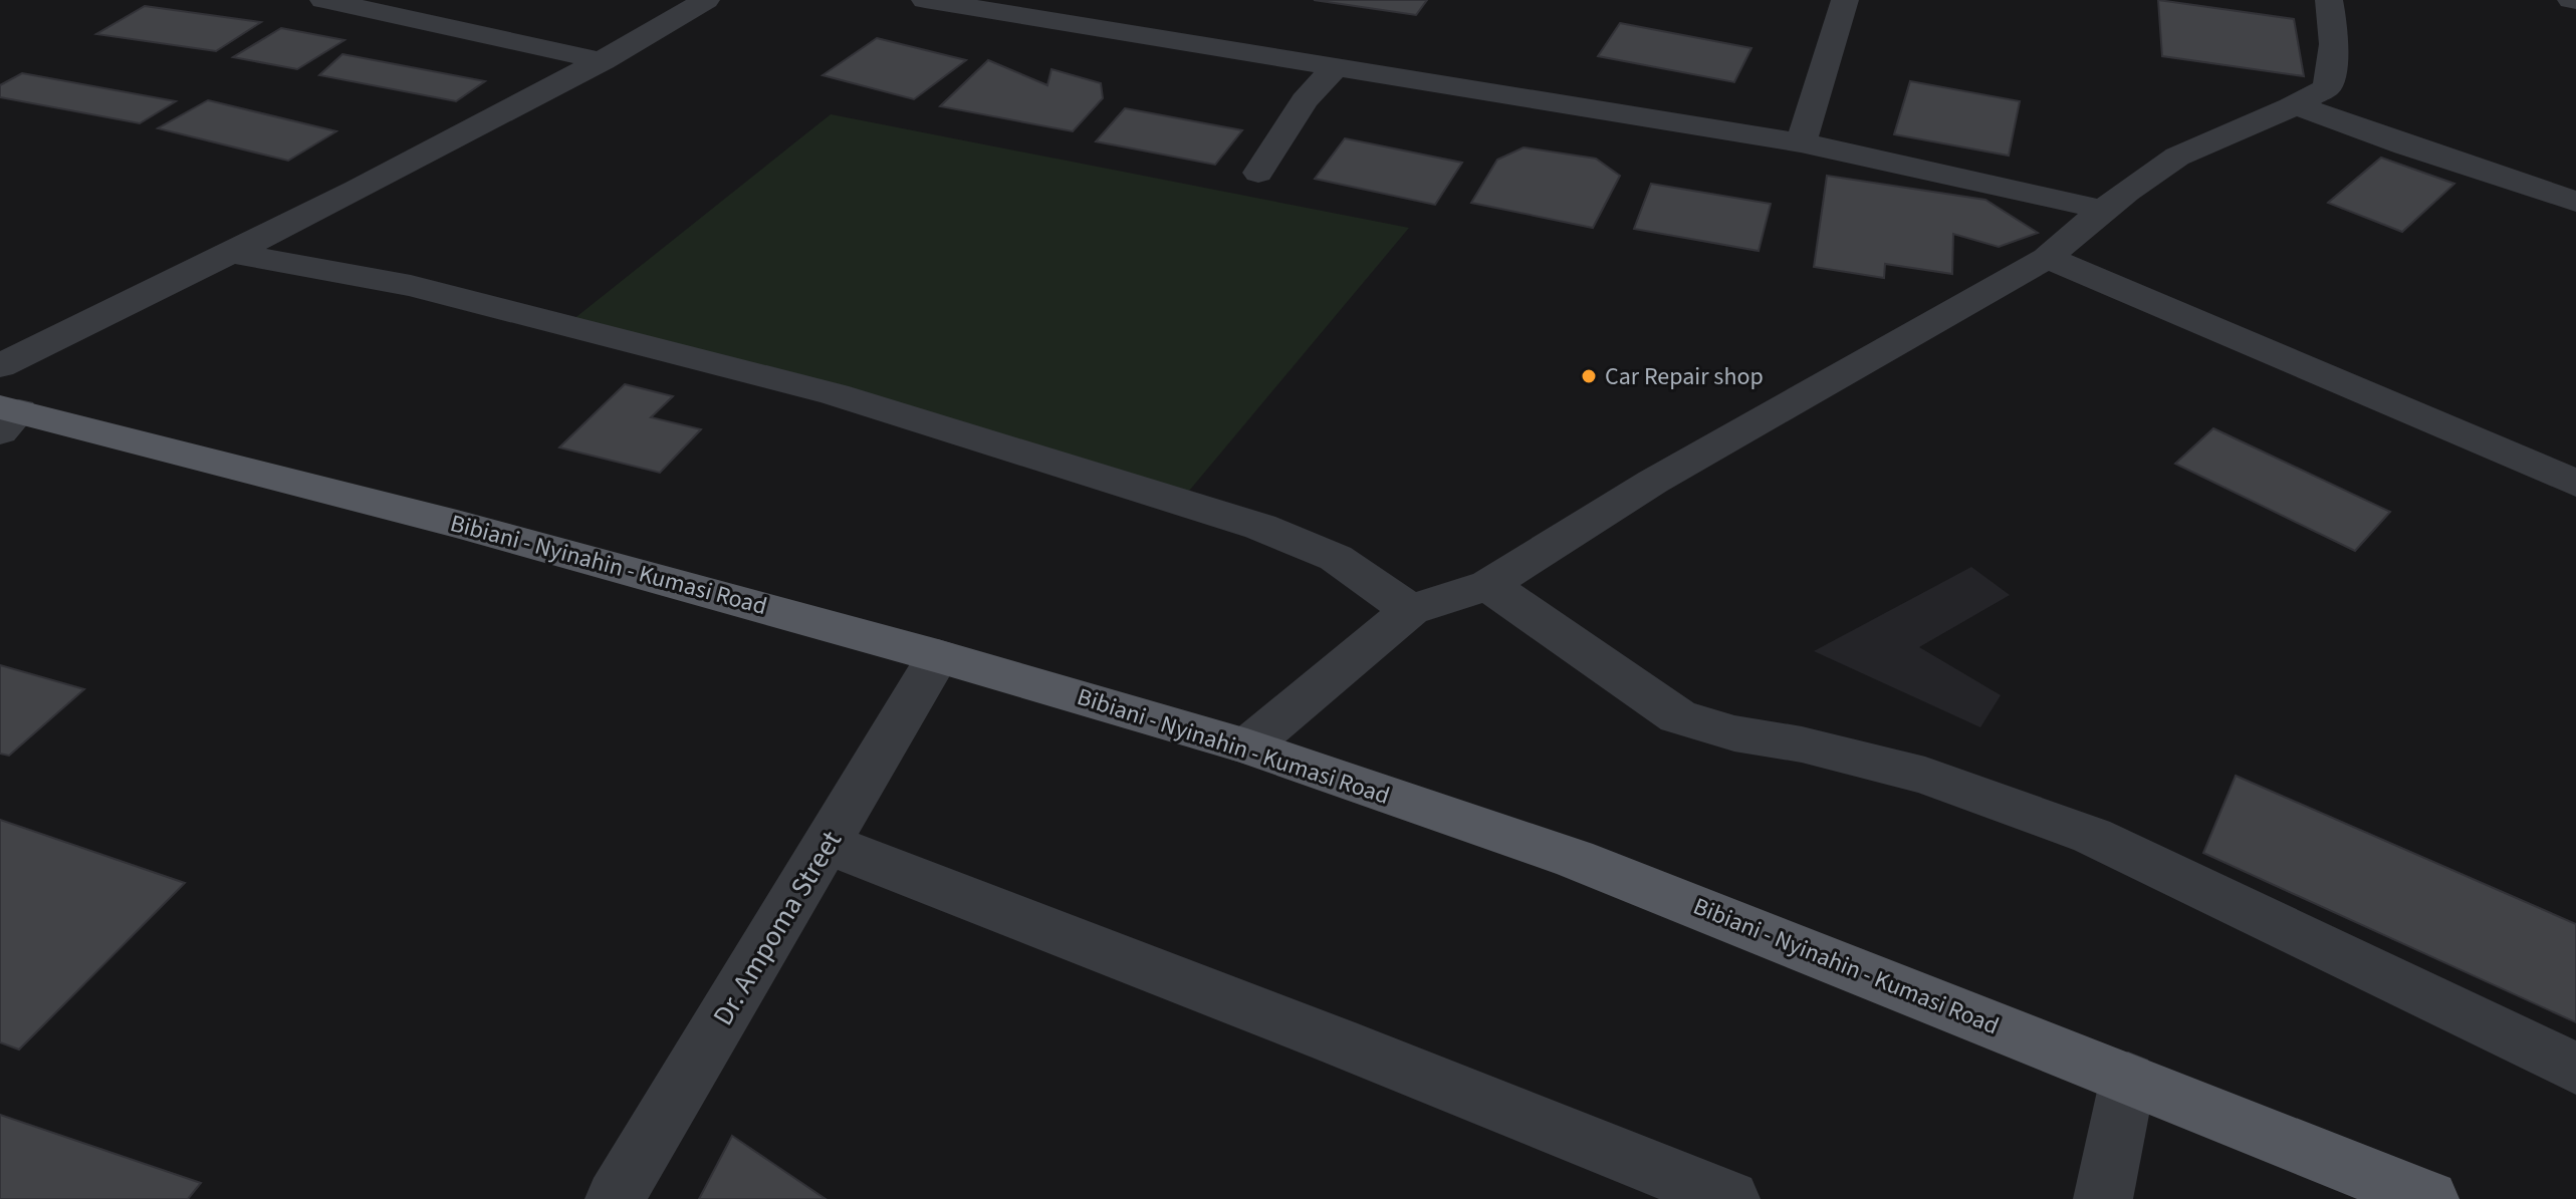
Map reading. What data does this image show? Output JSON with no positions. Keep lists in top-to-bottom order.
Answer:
{
  "streets": {
    "main road": ["Bibiani - Nyinahin - Kumasi Road"],
    "street": ["Dr. Ampoma Street"]
  },
  "crossings": [
    ["Bibiani - Nyinahin - Kumasi Road", "Dr. Ampoma Street"]
  ],
  "places": ["Car Repair shop"]
}
